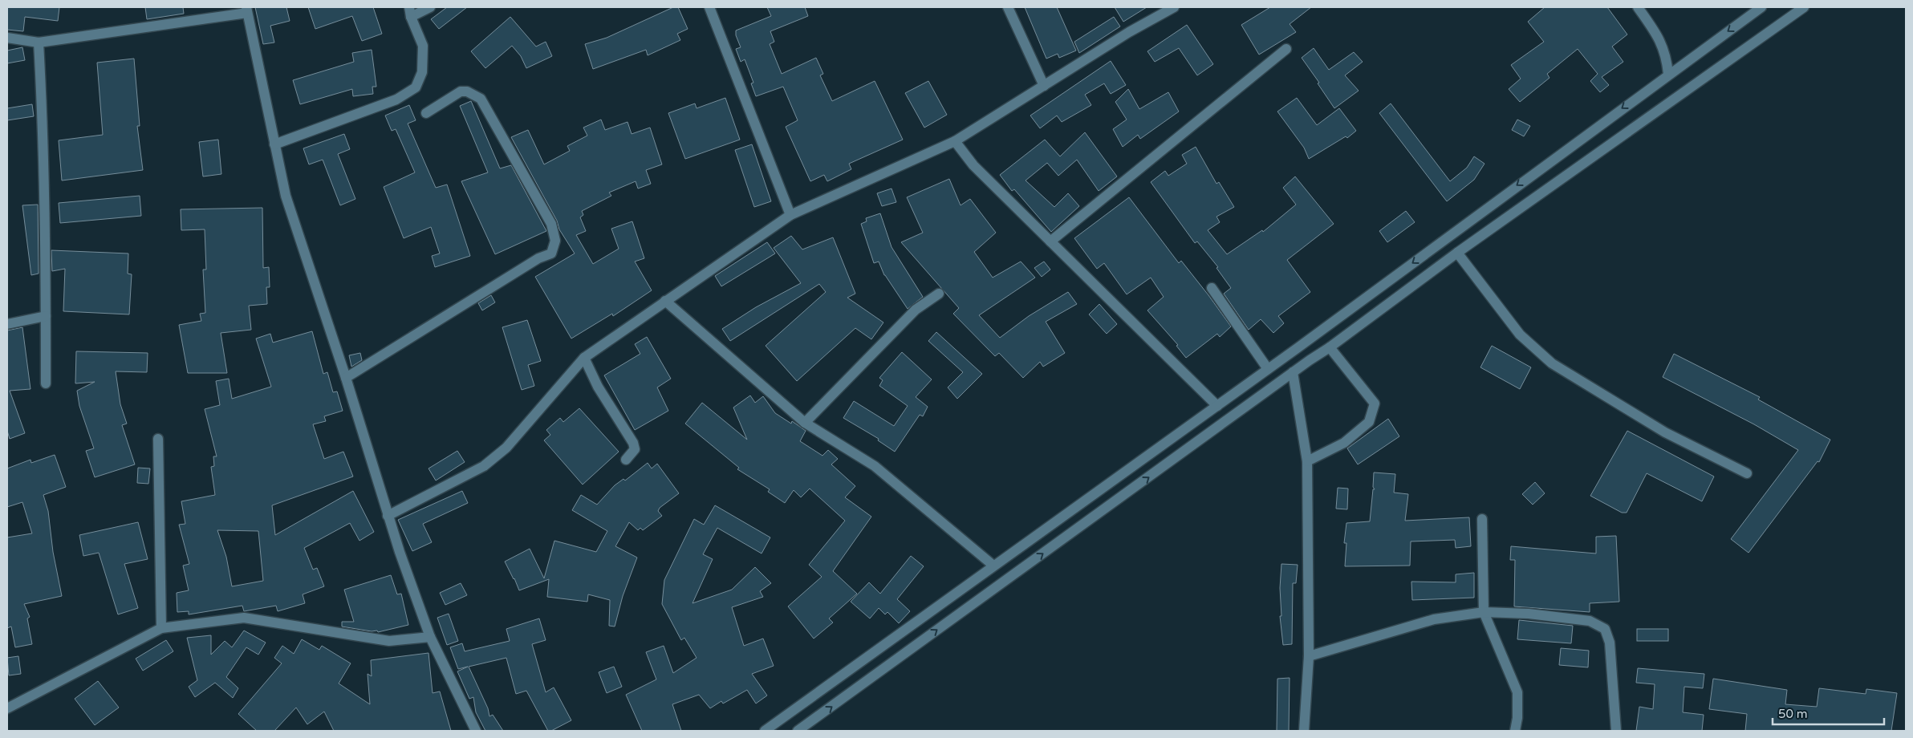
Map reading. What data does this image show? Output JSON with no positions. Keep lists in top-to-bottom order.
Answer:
{
  "scale_bar": "50 m"
}
